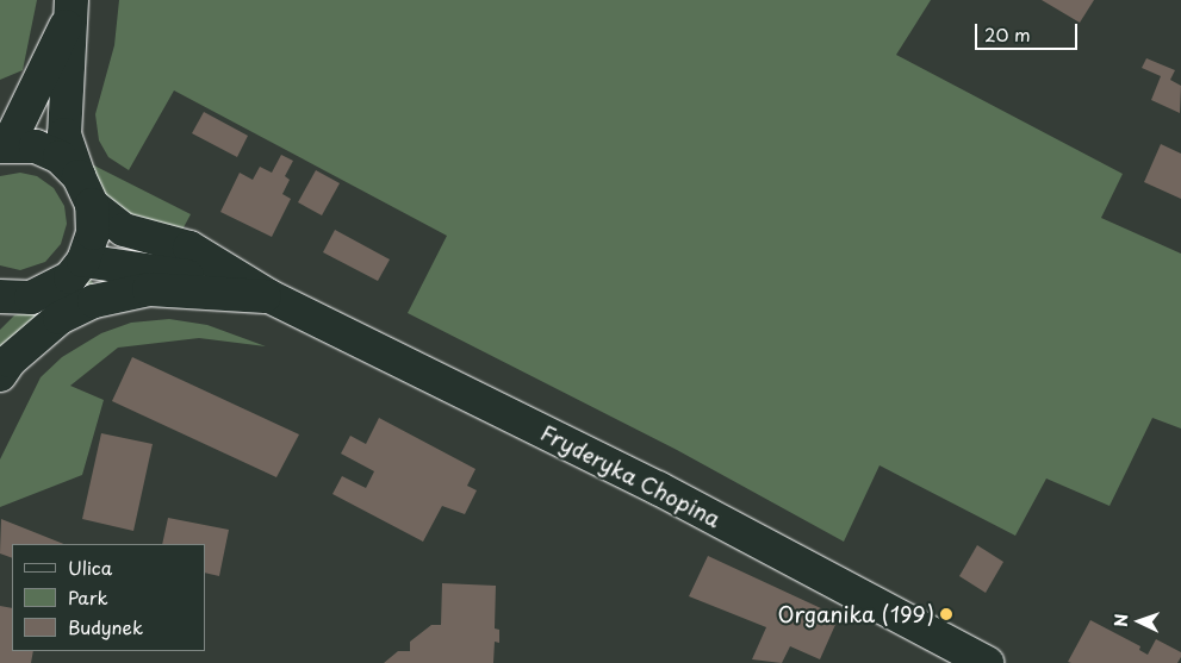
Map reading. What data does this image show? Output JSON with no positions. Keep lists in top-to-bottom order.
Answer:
{
  "streets": {
    "main road": ["Fryderyka Chopina"]
  },
  "places": ["Organika (199)"],
  "legend": ["Ulica", "Park", "Budynek"],
  "scale_bar": "20 m",
  "north": "left"
}
